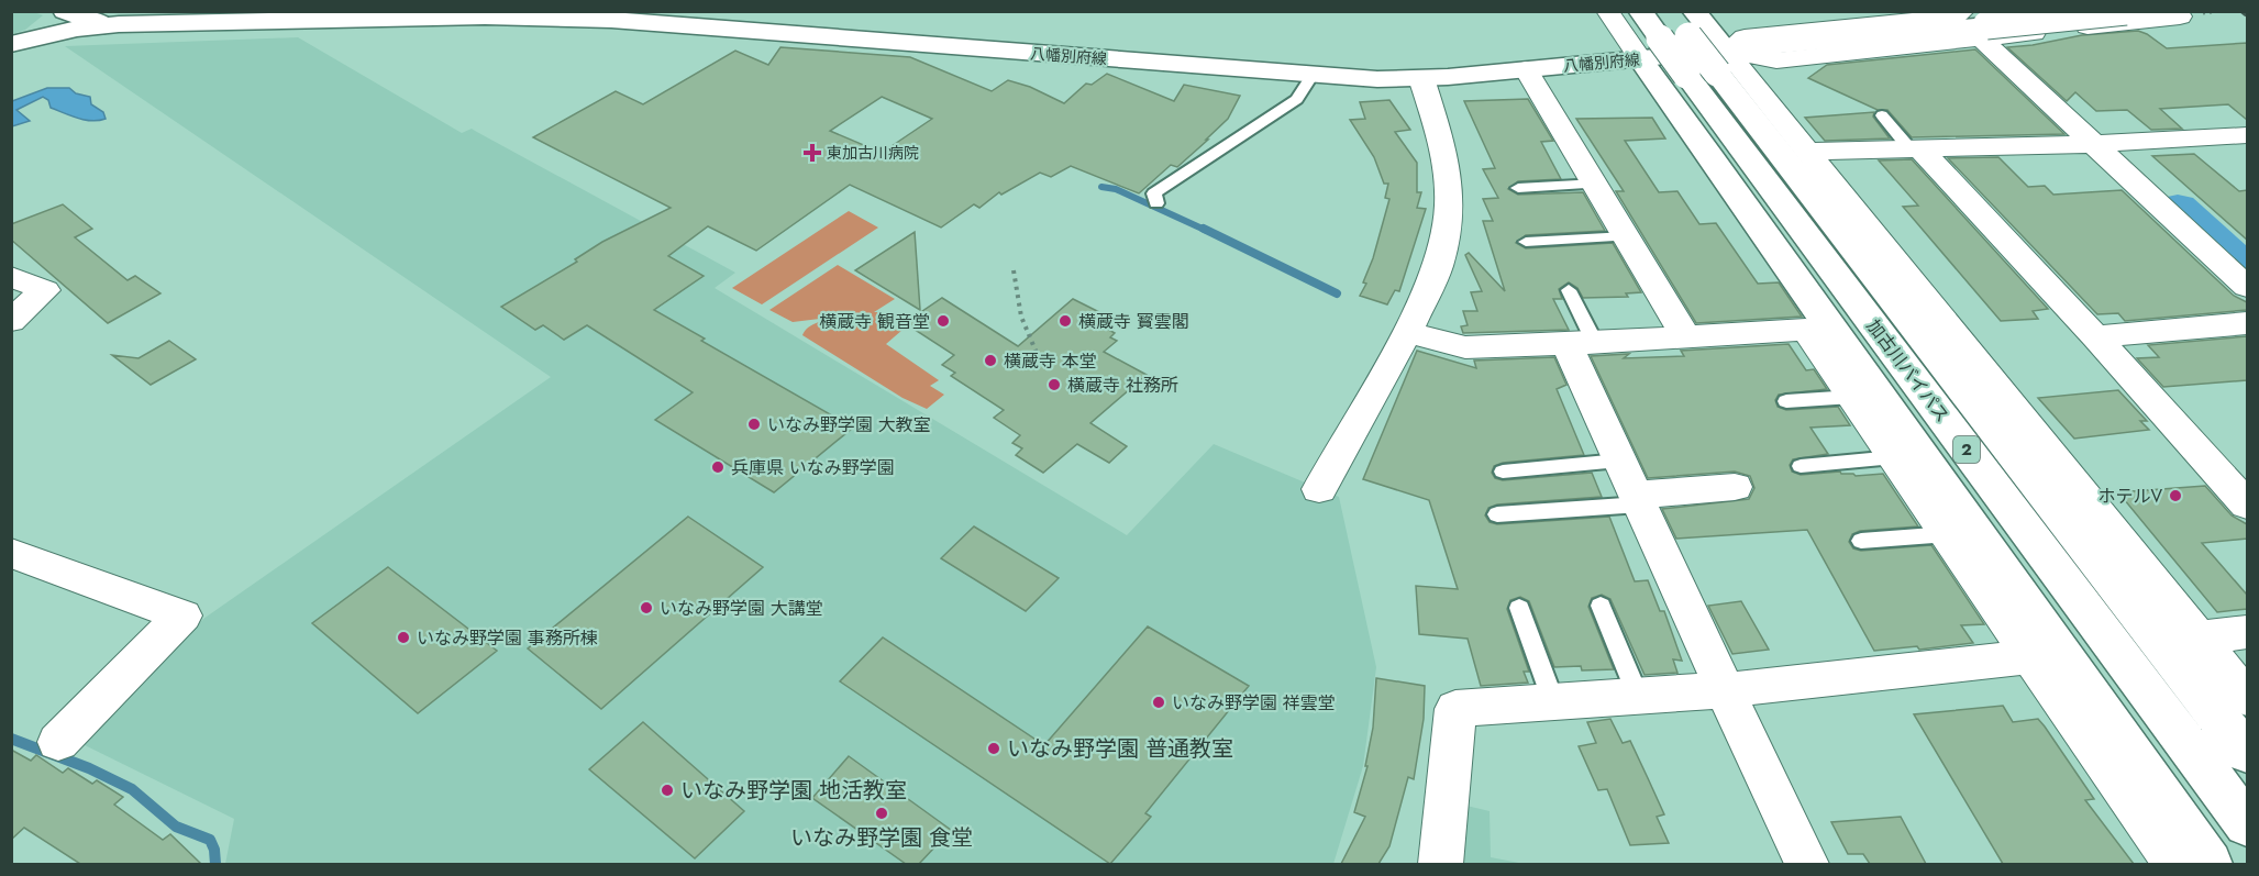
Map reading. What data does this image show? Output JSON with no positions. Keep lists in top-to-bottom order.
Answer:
{
  "streets": {
    "main road": ["八幡別府線", "加古川バイパス", "2"]
  },
  "crossings": [
    ["八幡別府線", "加古川バイパス"]
  ],
  "places": {
    "health": ["東加古川病院"],
    "other": [
      "横蔵寺 観音堂",
      "横蔵寺 寳雲閣",
      "横蔵寺 本堂",
      "横蔵寺 社務所",
      "いなみ野学園 大教室",
      "兵庫県 いなみ野学園",
      "ホテルV",
      "いなみ野学園 大講堂",
      "いなみ野学園 事務所棟",
      "いなみ野学園 祥雲堂",
      "いなみ野学園 普通教室",
      "いなみ野学園 地活教室",
      "いなみ野学園 食堂"
    ]
  }
}
